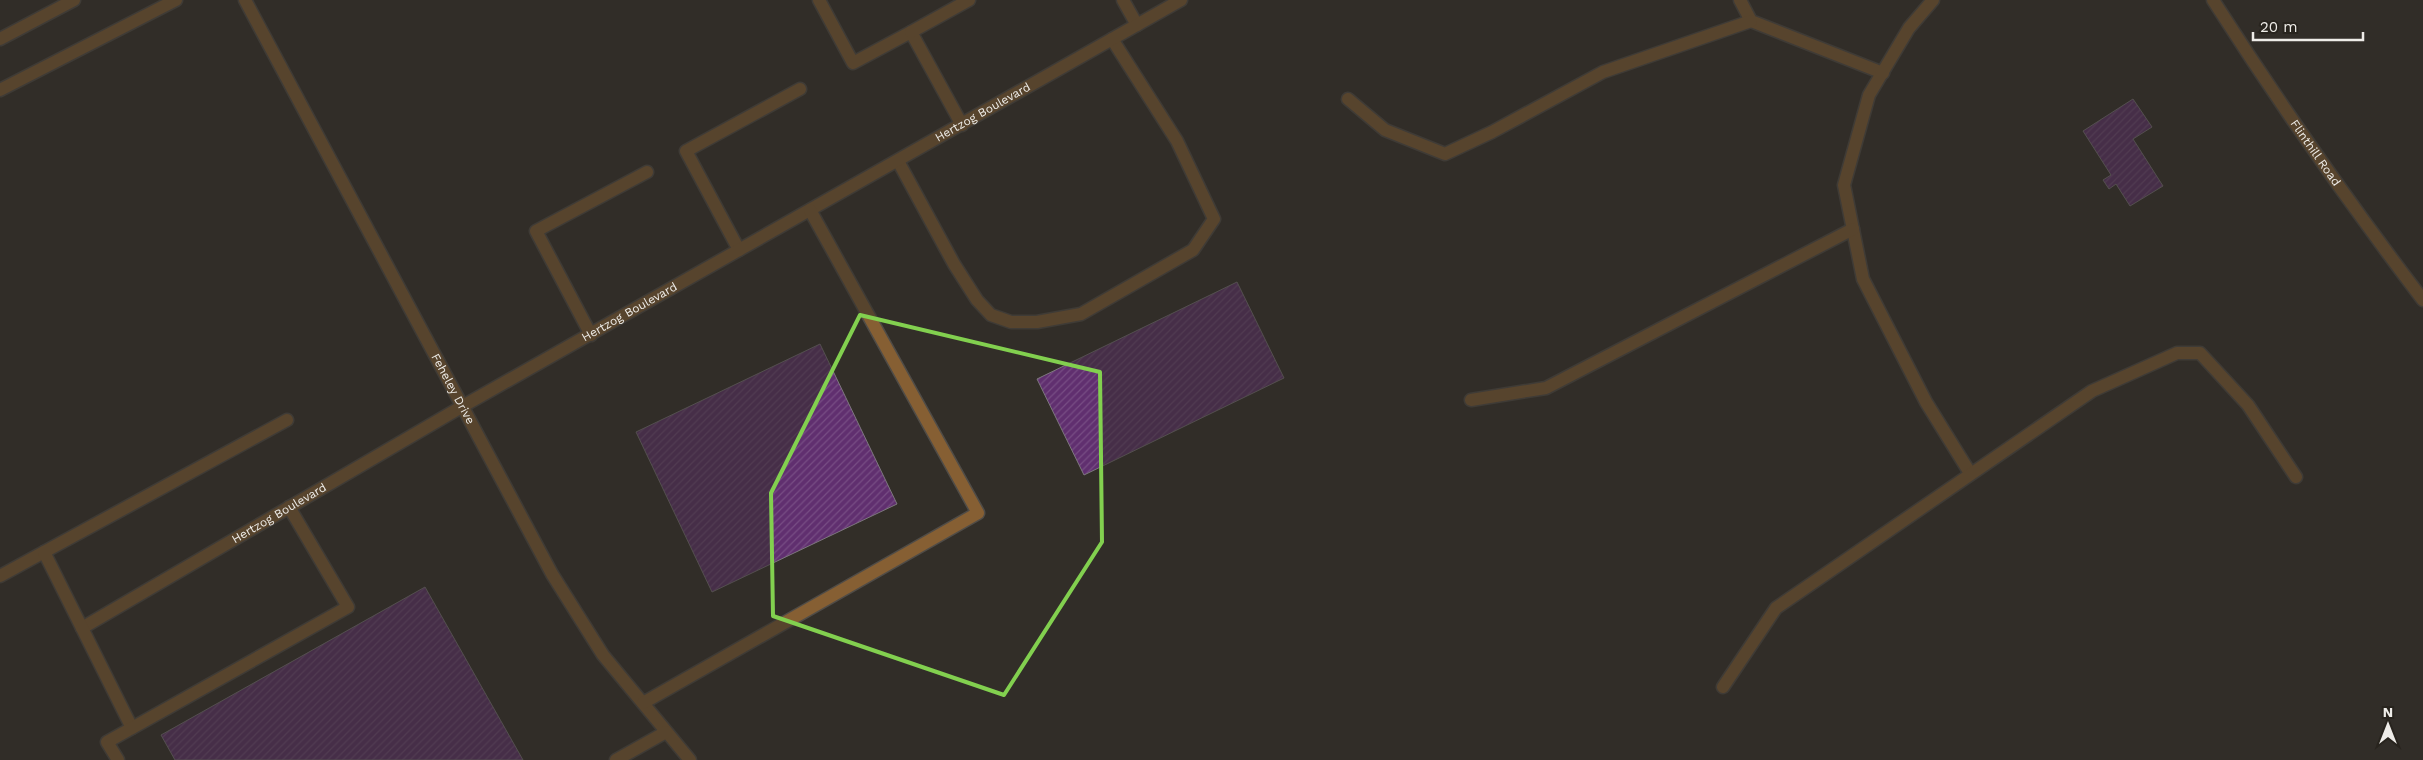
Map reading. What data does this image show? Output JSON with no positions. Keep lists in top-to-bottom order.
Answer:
{
  "streets": {
    "street": ["Hertzog Boulevard", "Flinthill Road", "Feheley Drive"]
  },
  "crossings": [
    ["Hertzog Boulevard", "Feheley Drive"]
  ],
  "scale_bar": "20 m",
  "north": "top"
}
